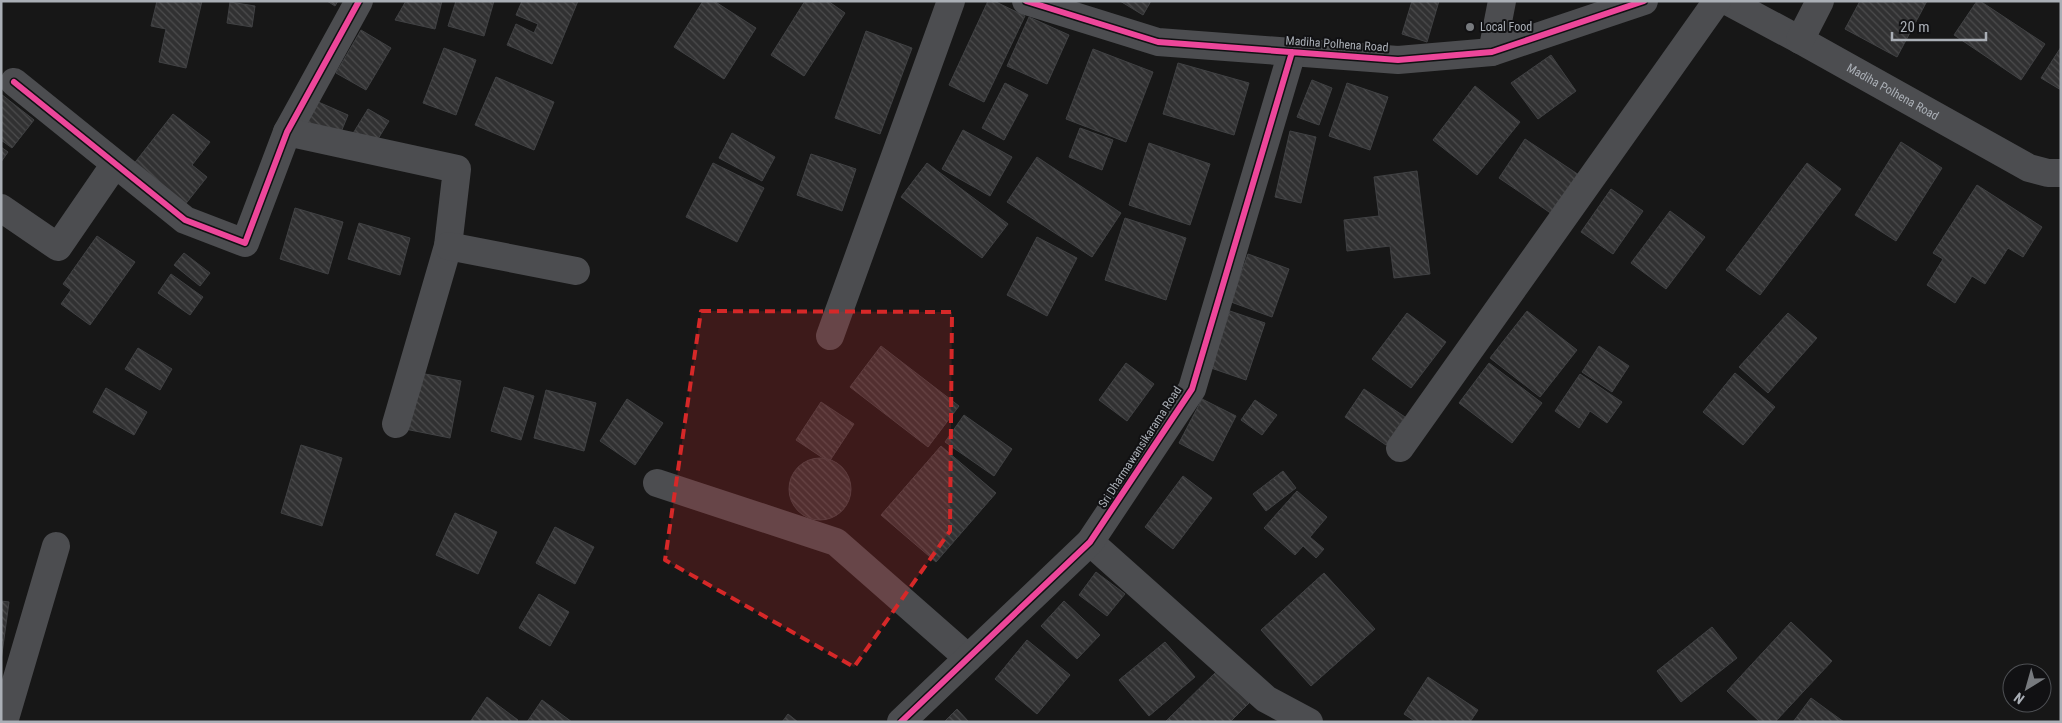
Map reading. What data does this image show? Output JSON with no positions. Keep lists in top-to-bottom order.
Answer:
{
  "streets": {
    "street": ["Madiha Polhena Road", "Sri Dharmawansikarama Road"]
  },
  "crossings": [
    ["Madiha Polhena Road", "Sri Dharmawansikarama Road"]
  ],
  "places": ["Local Food"],
  "scale_bar": "20 m",
  "north": "bottom left"
}
